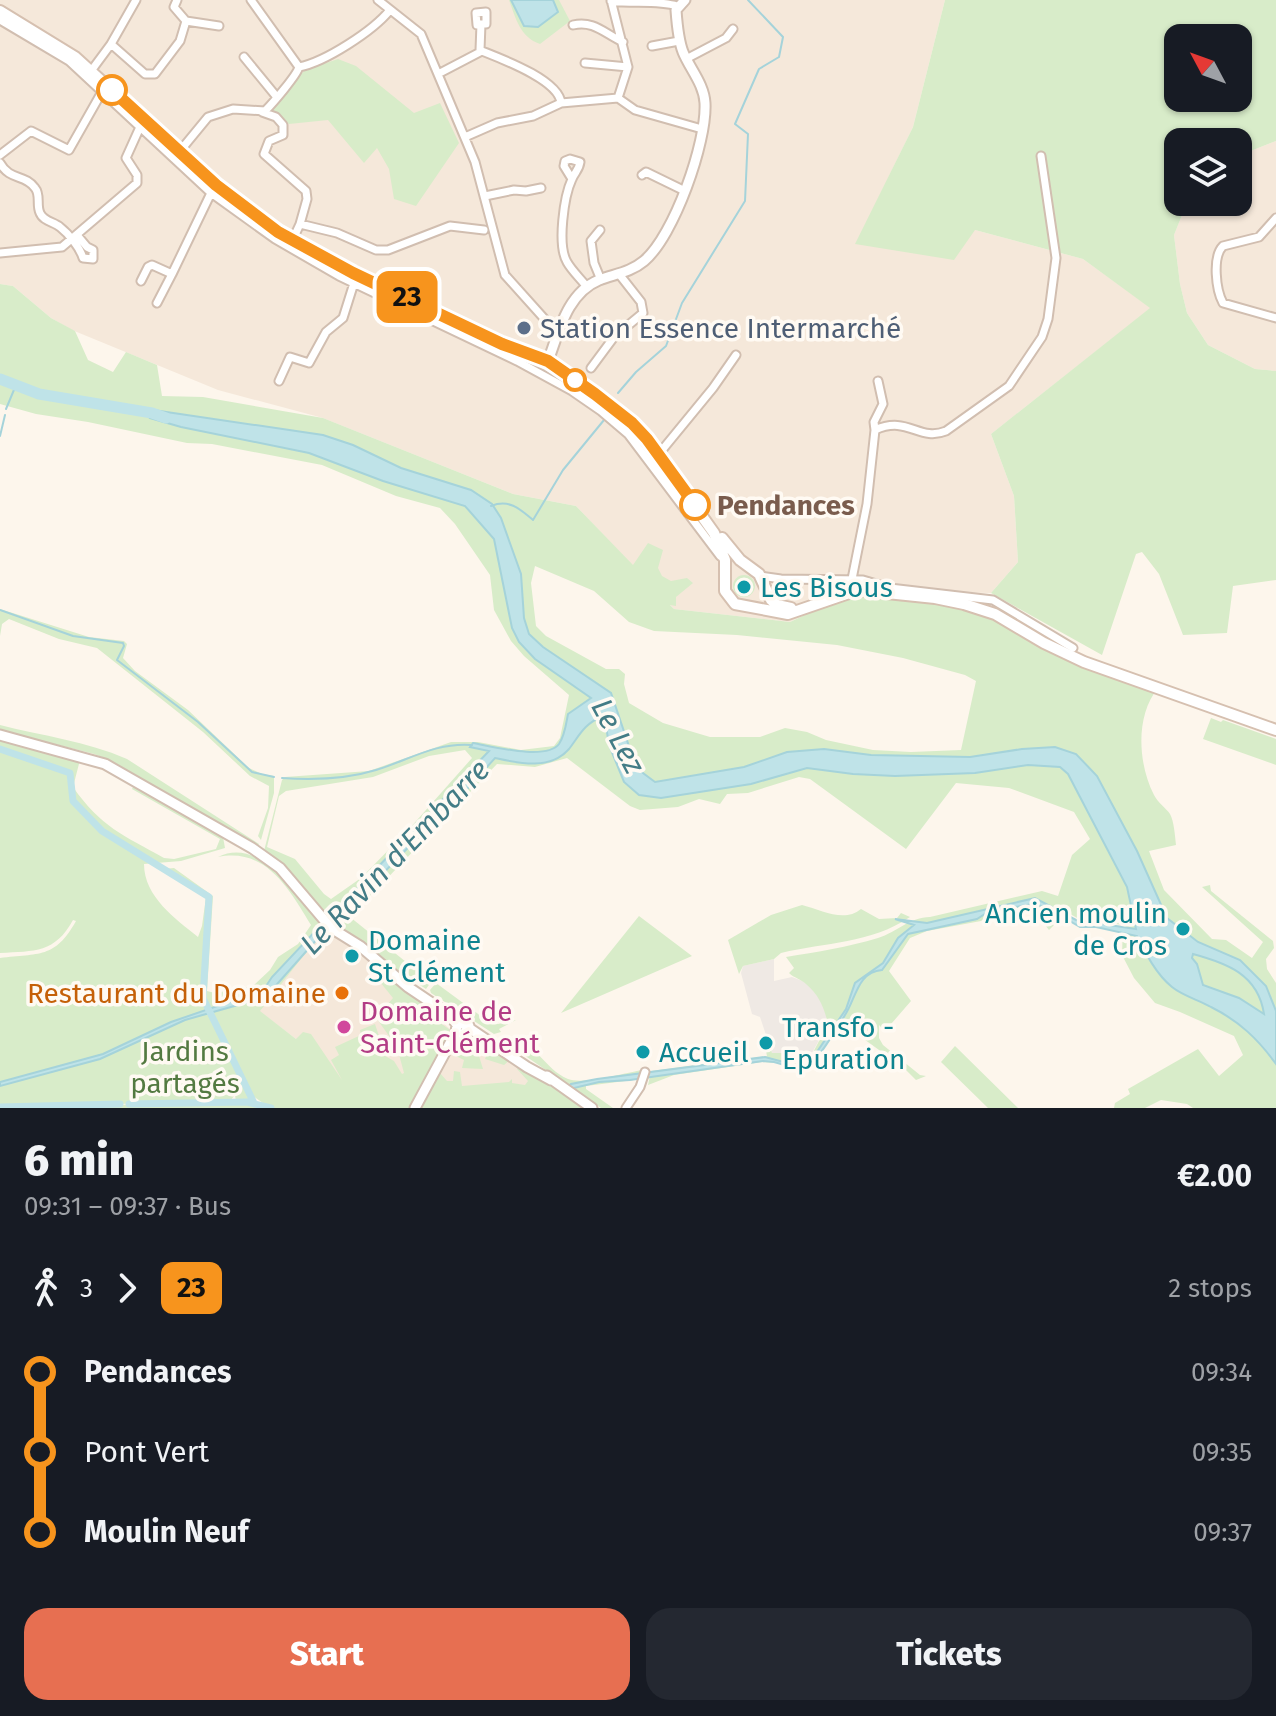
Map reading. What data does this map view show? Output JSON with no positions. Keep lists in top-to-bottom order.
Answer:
{
  "water": ["Le Lez", "Le Ravin d'Embarre"],
  "parks": ["Jardins partagés"],
  "places": [
    "Station Essence Intermarché",
    "Pendances",
    "Les Bisous",
    "Ancien moulin de Cros",
    "Domaine St Clément",
    "Restaurant du Domaine",
    "Domaine de Saint-Clément",
    "Transfo - Epuration",
    "Accueil"
  ],
  "lines": ["bus line 23"],
  "north": "top left",
  "page": {
    "on_map": "23",
    "heading": ["6 min", "09:31 – 09:37 · Bus", "€2.00"],
    "legs": ["3", "23", "2 stops"],
    "list": [
      {
        "name": "Pendances",
        "value": "09:34"
      },
      {
        "name": "Pont Vert",
        "value": "09:35"
      },
      {
        "name": "Moulin Neuf",
        "value": "09:37"
      }
    ],
    "buttons": ["Start", "Tickets"]
  }
}
